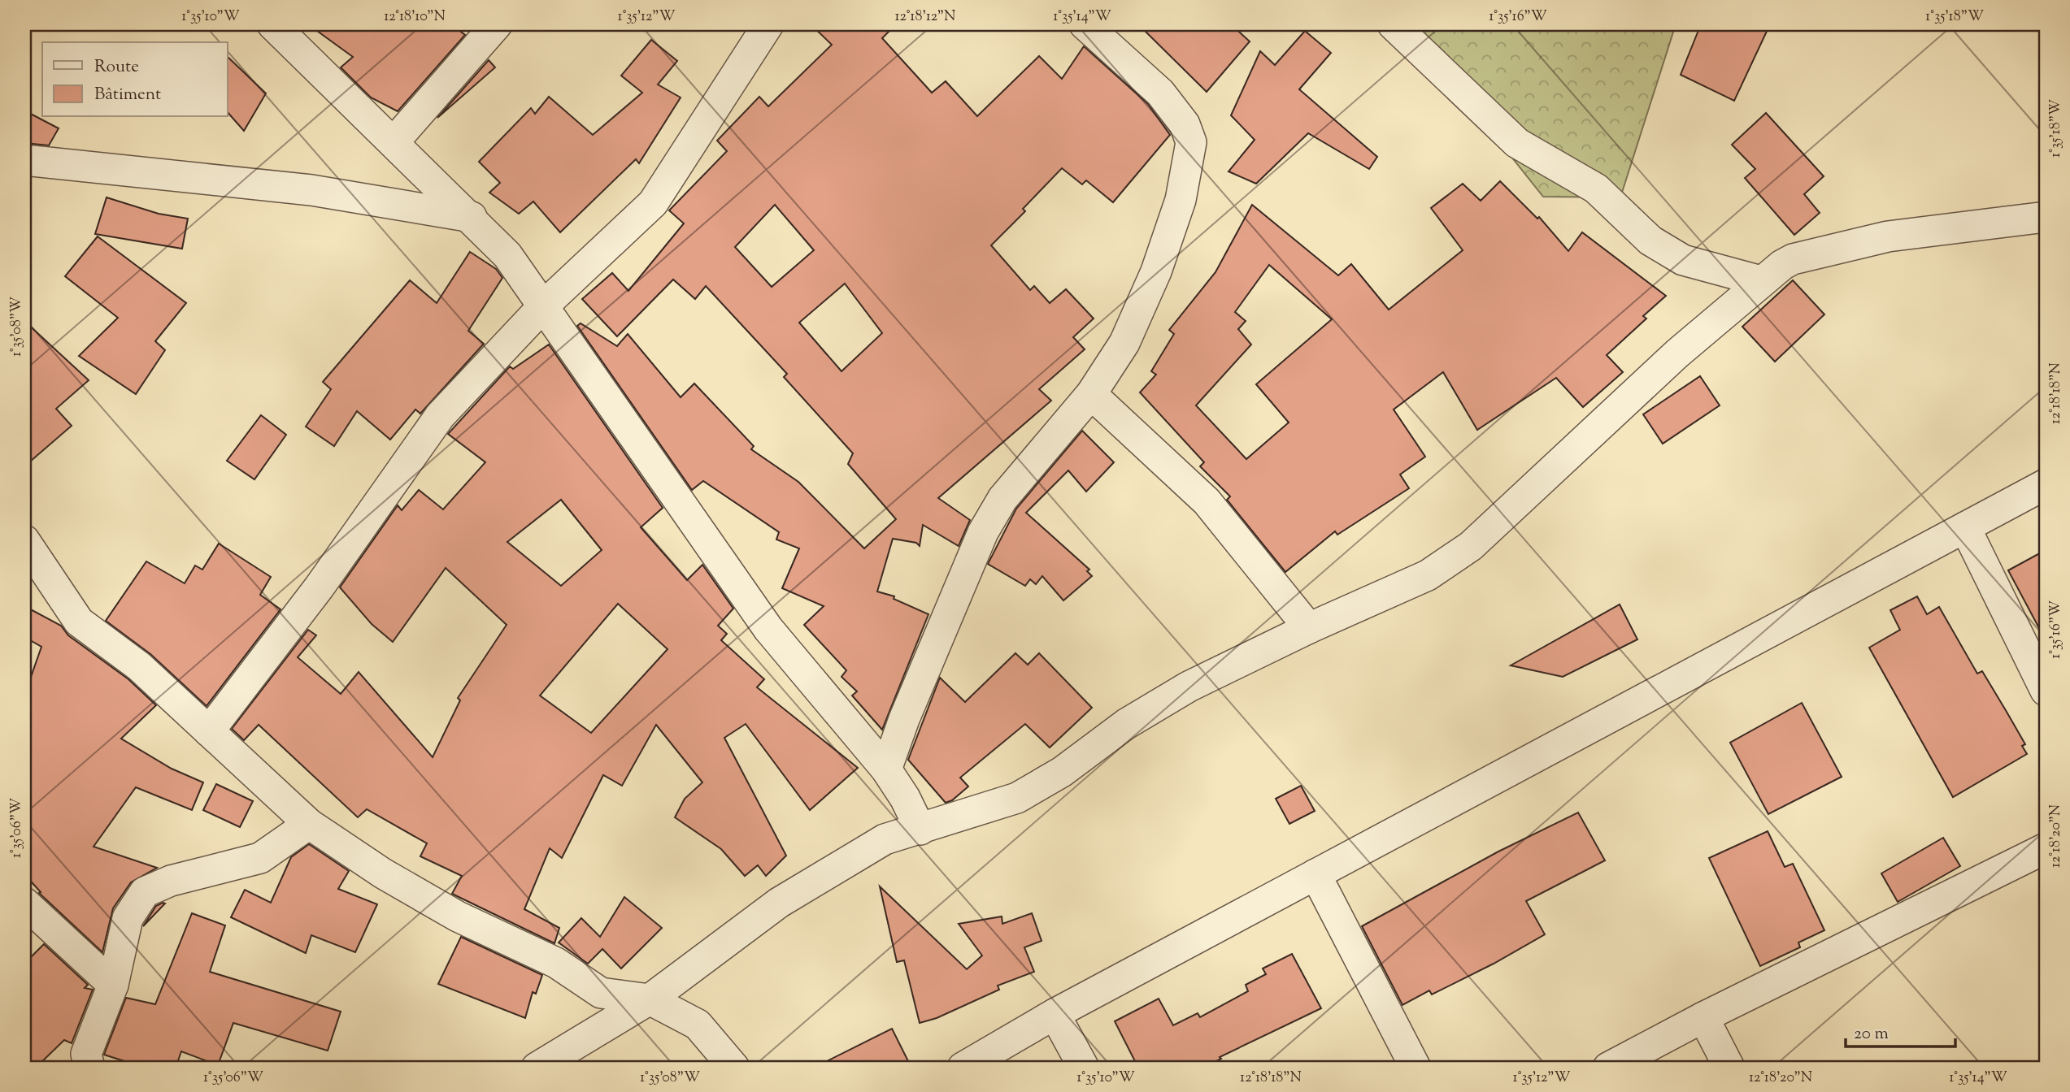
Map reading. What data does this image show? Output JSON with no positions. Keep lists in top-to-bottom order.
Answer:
{
  "legend": ["Route", "Bâtiment"],
  "scale_bar": "20 m",
  "coordinates": [
    "1°35'10\"W",
    "12°18'10\"N",
    "1°35'12\"W",
    "12°18'12\"N",
    "1°35'14\"W",
    "1°35'16\"W",
    "1°35'18\"W",
    "1°35'08\"W",
    "12°18'18\"N",
    "1°35'06\"W",
    "12°18'20\"N"
  ]
}
